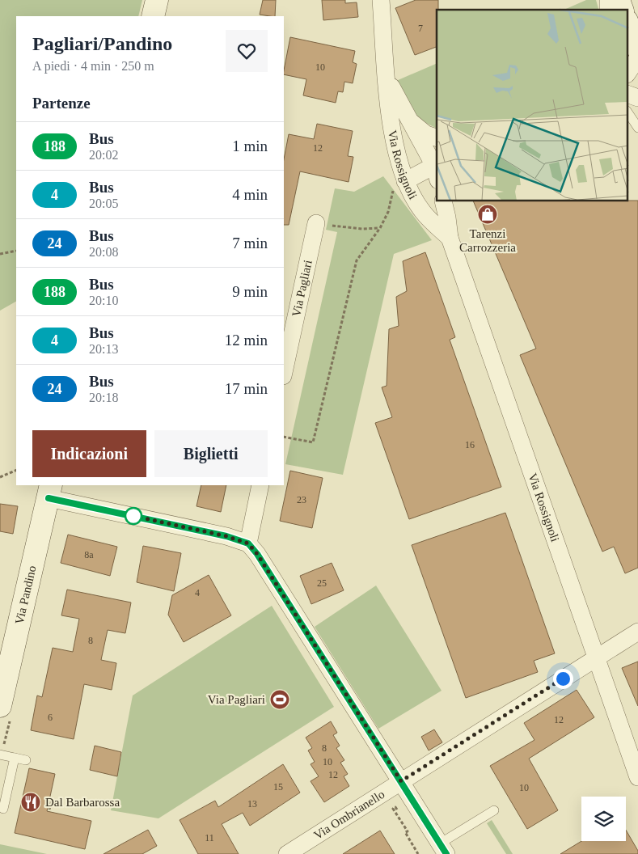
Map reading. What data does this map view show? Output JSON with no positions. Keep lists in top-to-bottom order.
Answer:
{
  "streets": {
    "street": [
      "Via Rossignoli",
      "Via Pagliari",
      "Via Pandino",
      "Via Ombrianello"
    ]
  },
  "crossings": [
    ["Via Rossignoli", "Via Ombrianello"]
  ],
  "places": {
    "shop": ["Tarenzi Carrozzeria"],
    "sports": ["Via Pagliari"],
    "restaurant": ["Dal Barbarossa"]
  },
  "lines": ["bus line 188"],
  "house_numbers": [
    "7",
    "10",
    "12",
    "16",
    "23",
    "8a",
    "25",
    "4",
    "8",
    "6",
    "12",
    "8",
    "10",
    "12",
    "15",
    "10",
    "13",
    "11"
  ],
  "page": {
    "heading": [
      ["Pagliari/Pandino", "A piedi · 4 min · 250 m"],
      "Partenze"
    ],
    "list": [
      {
        "mark": "188",
        "name": "Bus",
        "note": "20:02",
        "value": "1 min"
      },
      {
        "mark": "4",
        "name": "Bus",
        "note": "20:05",
        "value": "4 min"
      },
      {
        "mark": "24",
        "name": "Bus",
        "note": "20:08",
        "value": "7 min"
      },
      {
        "mark": "188",
        "name": "Bus",
        "note": "20:10",
        "value": "9 min"
      },
      {
        "mark": "4",
        "name": "Bus",
        "note": "20:13",
        "value": "12 min"
      },
      {
        "mark": "24",
        "name": "Bus",
        "note": "20:18",
        "value": "17 min"
      }
    ],
    "buttons": ["Indicazioni", "Biglietti"]
  }
}
